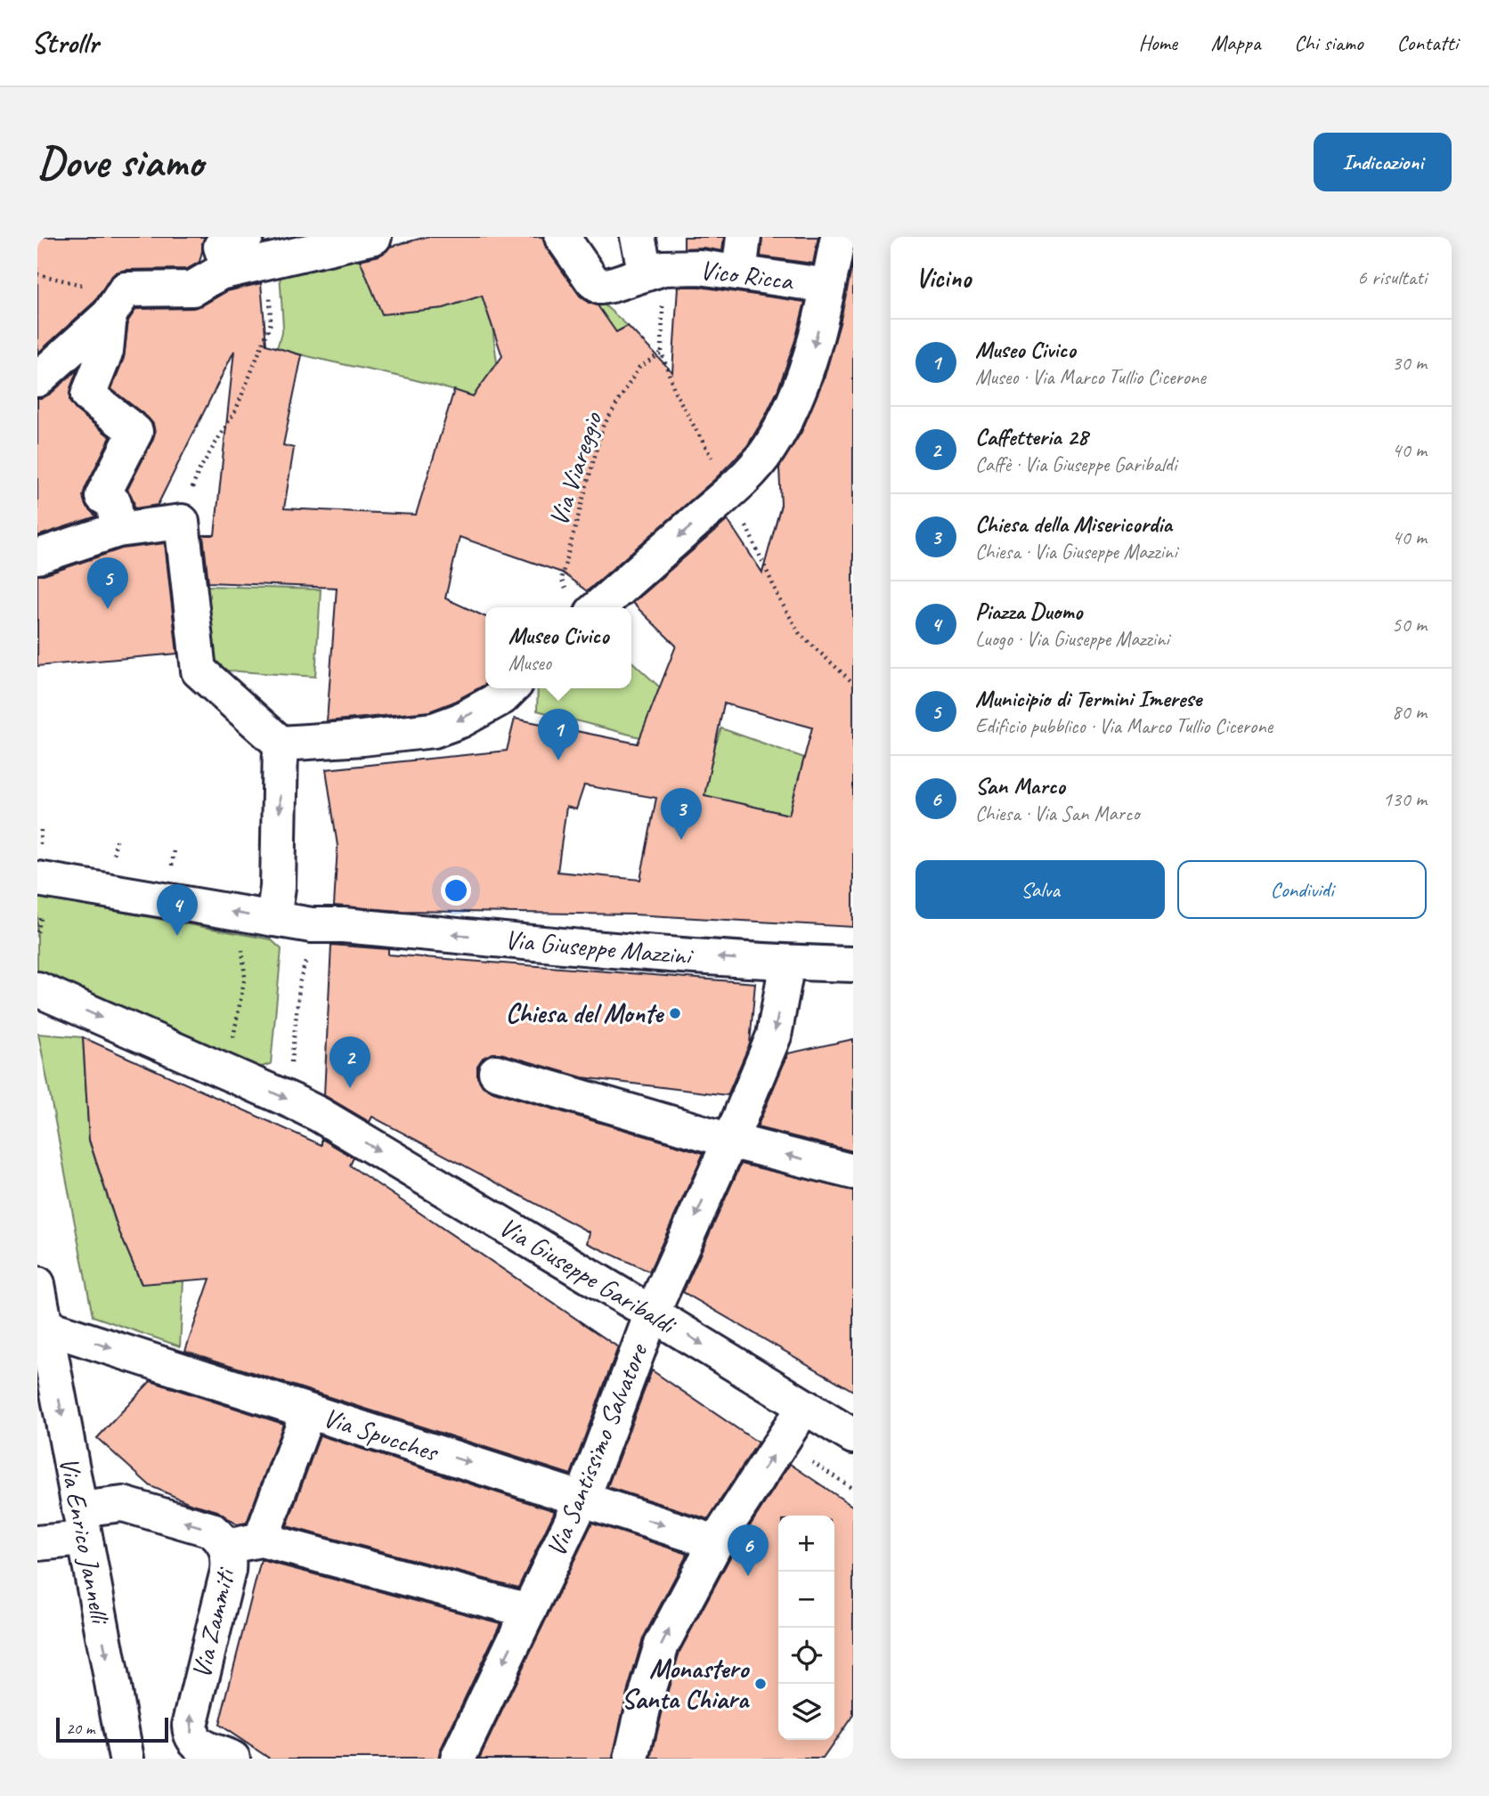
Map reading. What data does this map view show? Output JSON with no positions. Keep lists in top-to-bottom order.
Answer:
{
  "streets": {
    "street": [
      "Vico Ricca",
      "Via Giuseppe Mazzini",
      "Via Giuseppe Garibaldi",
      "Via Spucches",
      "Via Santissimo Salvatore",
      "Via Enrico Jannelli",
      "Via Zammiti"
    ],
    "path": ["Via Viareggio"]
  },
  "crossings": [
    ["Via Giuseppe Mazzini", "Via Santissimo Salvatore"],
    ["Via Giuseppe Garibaldi", "Via Santissimo Salvatore"],
    ["Via Spucches", "Via Santissimo Salvatore"],
    ["Via Spucches", "Via Enrico Jannelli"],
    ["Via Enrico Jannelli", "Via Zammiti"]
  ],
  "one_way": ["Via Santissimo Salvatore", "Via Enrico Jannelli"],
  "places": ["Chiesa del Monte", "Monastero Santa Chiara"],
  "scale_bar": "20 m",
  "page": {
    "header": "Strollr",
    "nav": [
      "Home",
      "Mappa",
      "Chi siamo",
      "Contatti"
    ],
    "buttons": [
      "Indicazioni",
      ["Salva", "Condividi"]
    ],
    "title": "Dove siamo",
    "heading": ["Vicino", "6 risultati"],
    "list": [
      {
        "mark": "1",
        "name": "Museo Civico",
        "note": "Museo · Via Marco Tullio Cicerone",
        "value": "30 m"
      },
      {
        "mark": "2",
        "name": "Caffetteria 28",
        "note": "Caffè · Via Giuseppe Garibaldi",
        "value": "40 m"
      },
      {
        "mark": "3",
        "name": "Chiesa della Misericordia",
        "note": "Chiesa · Via Giuseppe Mazzini",
        "value": "40 m"
      },
      {
        "mark": "4",
        "name": "Piazza Duomo",
        "note": "Luogo · Via Giuseppe Mazzini",
        "value": "50 m"
      },
      {
        "mark": "5",
        "name": "Municipio di Termini Imerese",
        "note": "Edificio pubblico · Via Marco Tullio Cicerone",
        "value": "80 m"
      },
      {
        "mark": "6",
        "name": "San Marco",
        "note": "Chiesa · Via San Marco",
        "value": "130 m"
      }
    ],
    "pins": [
      "5",
      "1",
      "3",
      "4",
      "2",
      "6"
    ],
    "popup": ["Museo Civico", "Museo"],
    "map_buttons": ["+", "−"],
    "scale": "20 m"
  }
}
